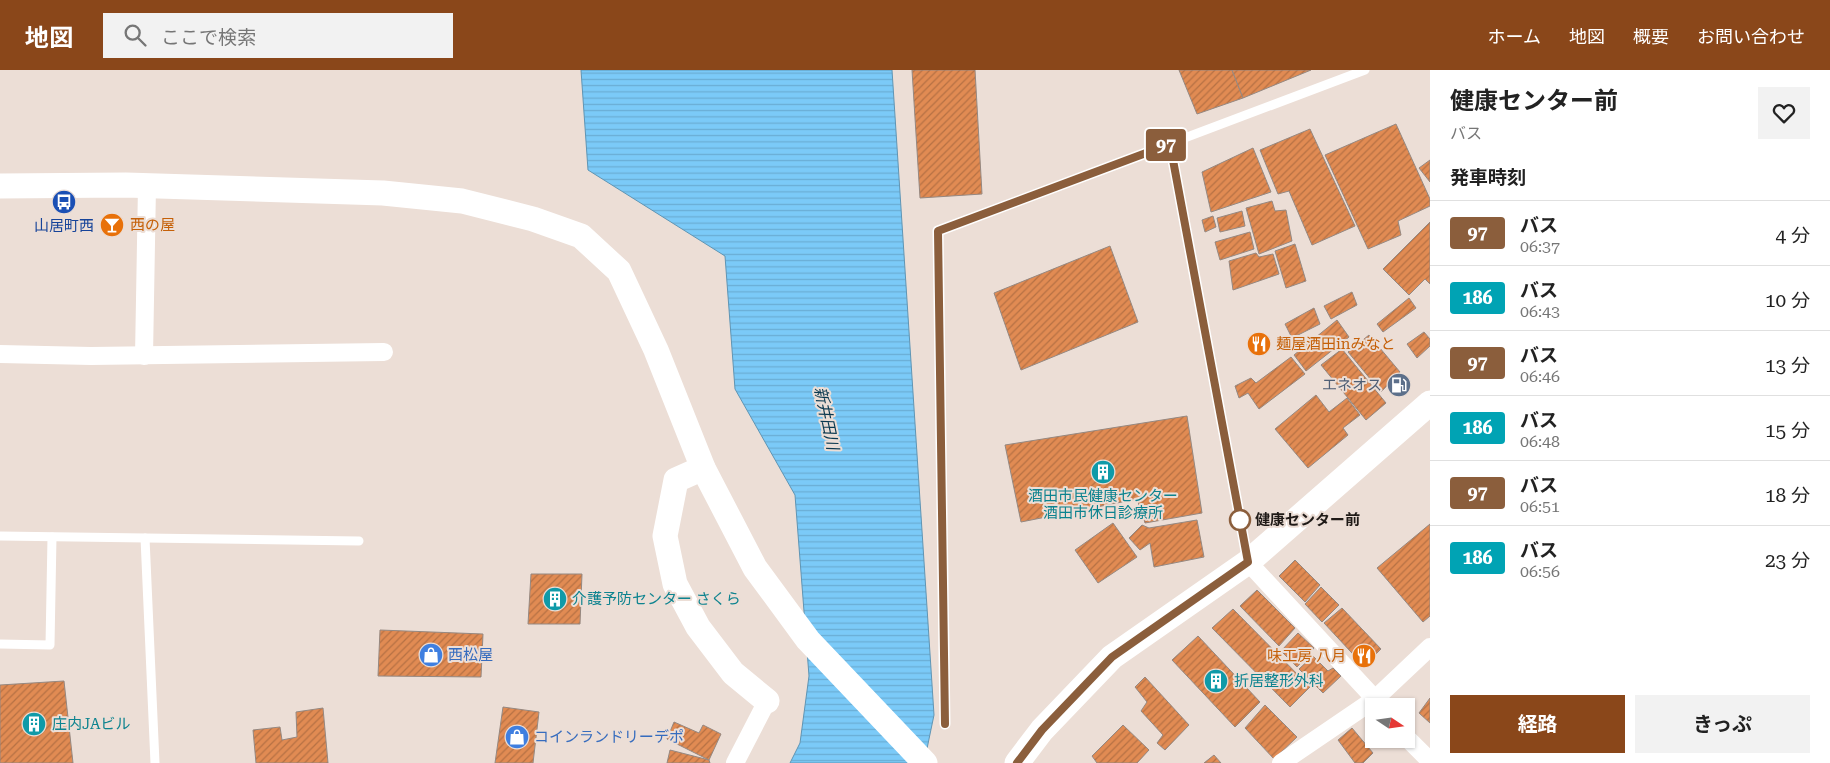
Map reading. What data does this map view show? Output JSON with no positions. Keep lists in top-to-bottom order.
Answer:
{
  "water": ["新井田川"],
  "places": {
    "bus stop": ["山居町西"],
    "bar": ["西の屋"],
    "restaurant": ["麺屋酒田inみなと", "味工房 八月"],
    "fuel station": ["エネオス"],
    "building": [
      "酒田市民健康センター 酒田市休日診療所",
      "介護予防センター さくら",
      "折居整形外科",
      "庄内JAビル"
    ],
    "other": ["健康センター前"],
    "shop": ["西松屋", "コインランドリーデポ"]
  },
  "lines": ["bus line 97"],
  "north": "right",
  "page": {
    "header": "地図",
    "search": "ここで検索",
    "nav": [
      "ホーム",
      "地図",
      "概要",
      "お問い合わせ"
    ],
    "on_map": "97",
    "heading": [
      ["健康センター前", "バス"],
      "発車時刻"
    ],
    "list": [
      {
        "mark": "97",
        "name": "バス",
        "note": "06:37",
        "value": "4 分"
      },
      {
        "mark": "186",
        "name": "バス",
        "note": "06:43",
        "value": "10 分"
      },
      {
        "mark": "97",
        "name": "バス",
        "note": "06:46",
        "value": "13 分"
      },
      {
        "mark": "186",
        "name": "バス",
        "note": "06:48",
        "value": "15 分"
      },
      {
        "mark": "97",
        "name": "バス",
        "note": "06:51",
        "value": "18 分"
      },
      {
        "mark": "186",
        "name": "バス",
        "note": "06:56",
        "value": "23 分"
      }
    ],
    "buttons": ["経路", "きっぷ"]
  }
}
